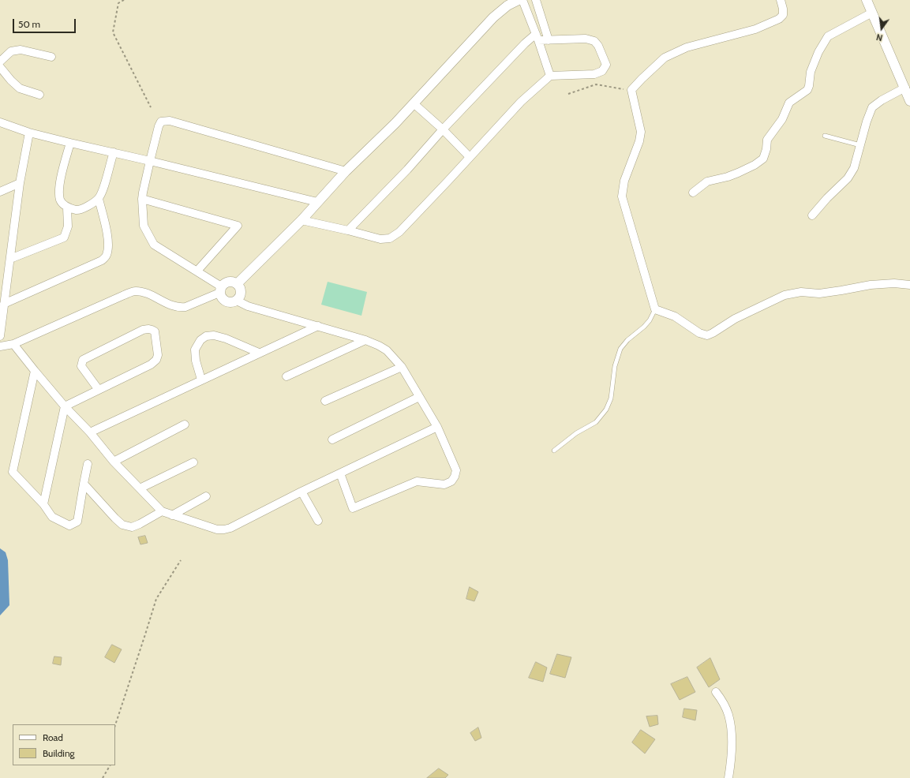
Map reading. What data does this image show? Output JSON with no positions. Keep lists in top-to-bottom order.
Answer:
{
  "legend": ["Road", "Building"],
  "scale_bar": "50 m",
  "north": "bottom"
}
